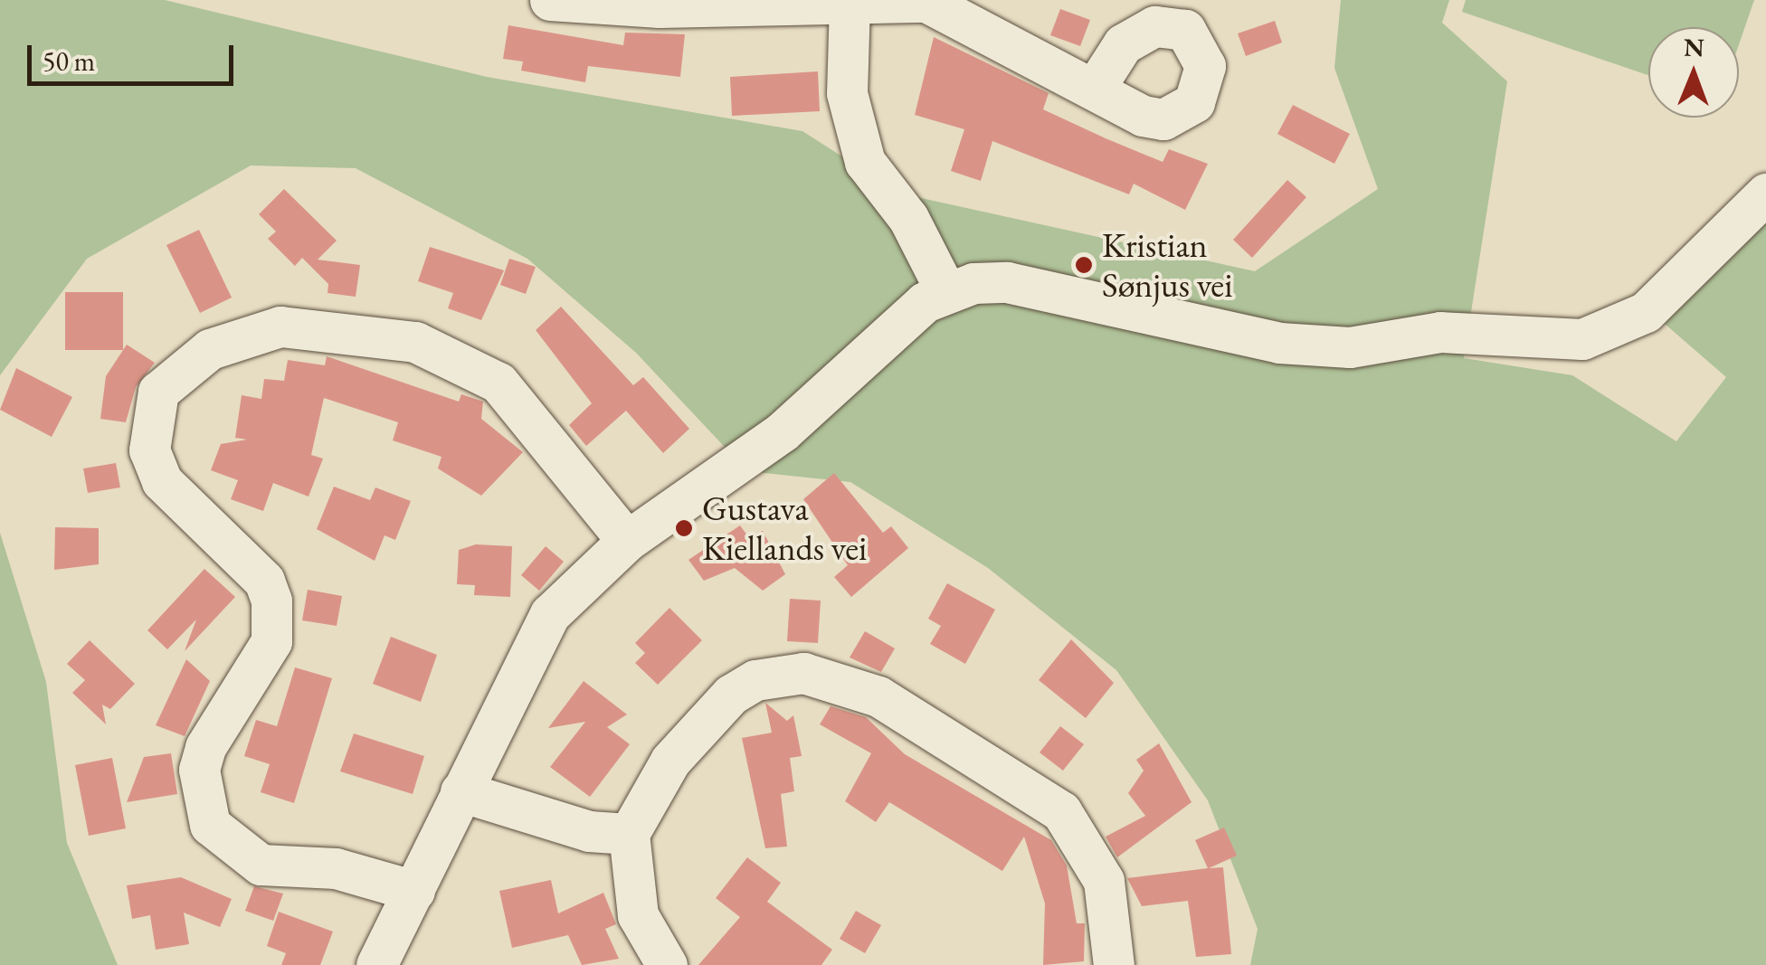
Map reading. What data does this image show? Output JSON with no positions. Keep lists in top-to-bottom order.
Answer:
{
  "places": ["Kristian Sønjus vei", "Gustava Kiellands vei"],
  "scale_bar": "50 m",
  "north": "top"
}
